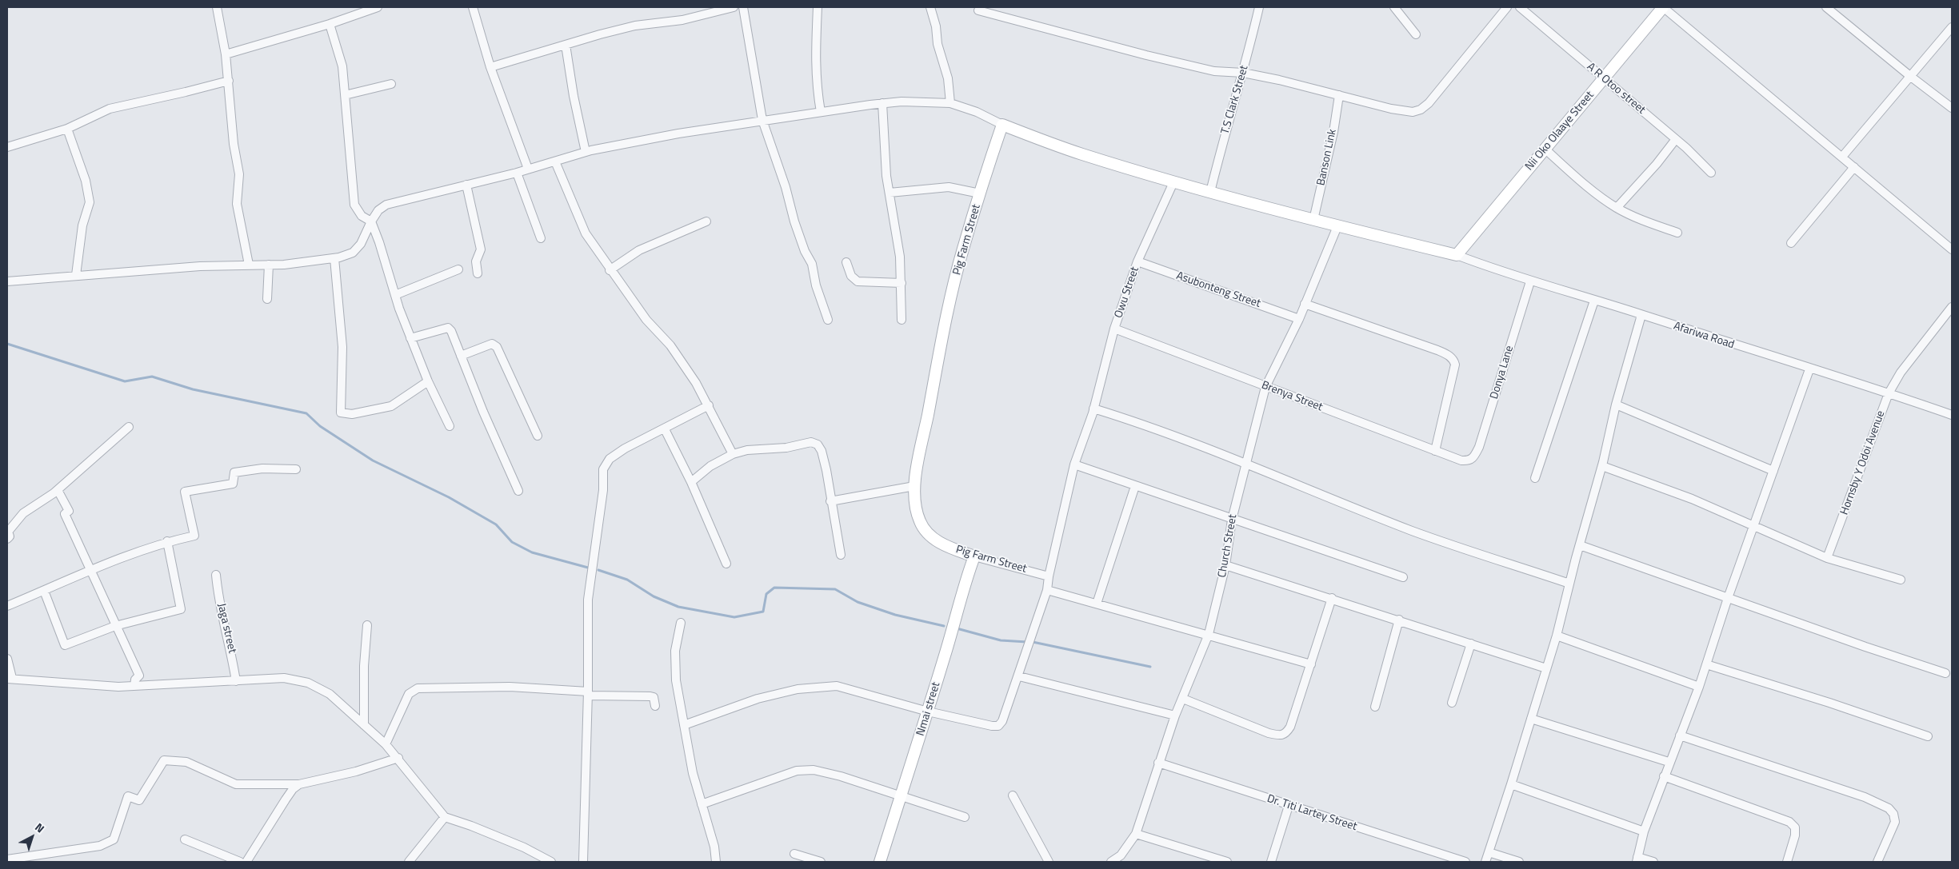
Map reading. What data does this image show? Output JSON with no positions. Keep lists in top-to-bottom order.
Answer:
{
  "streets": {
    "street": [
      "A R Otoo street",
      "T.S Clark Street",
      "Nii Oko Olaaye Street",
      "Banson Link",
      "Pig Farm Street",
      "Asubonteng Street",
      "Owu Street",
      "Afariwa Road",
      "Donya Lane",
      "Brenya Street",
      "Hornsby Y Odoi Avenue",
      "Church Street",
      "Jaga street",
      "Nmai street",
      "Dr. Titi Lartey Street"
    ]
  },
  "crossings": [
    ["A R Otoo street", "Nii Oko Olaaye Street"],
    ["Nii Oko Olaaye Street", "Afariwa Road"],
    ["Pig Farm Street", "Nmai street"],
    ["Asubonteng Street", "Owu Street"],
    ["Asubonteng Street", "Church Street"],
    ["Owu Street", "Brenya Street"],
    ["Afariwa Road", "Donya Lane"],
    ["Afariwa Road", "Hornsby Y Odoi Avenue"],
    ["Donya Lane", "Brenya Street"],
    ["Brenya Street", "Church Street"],
    ["Church Street", "Dr. Titi Lartey Street"]
  ],
  "north": "top right"
}
